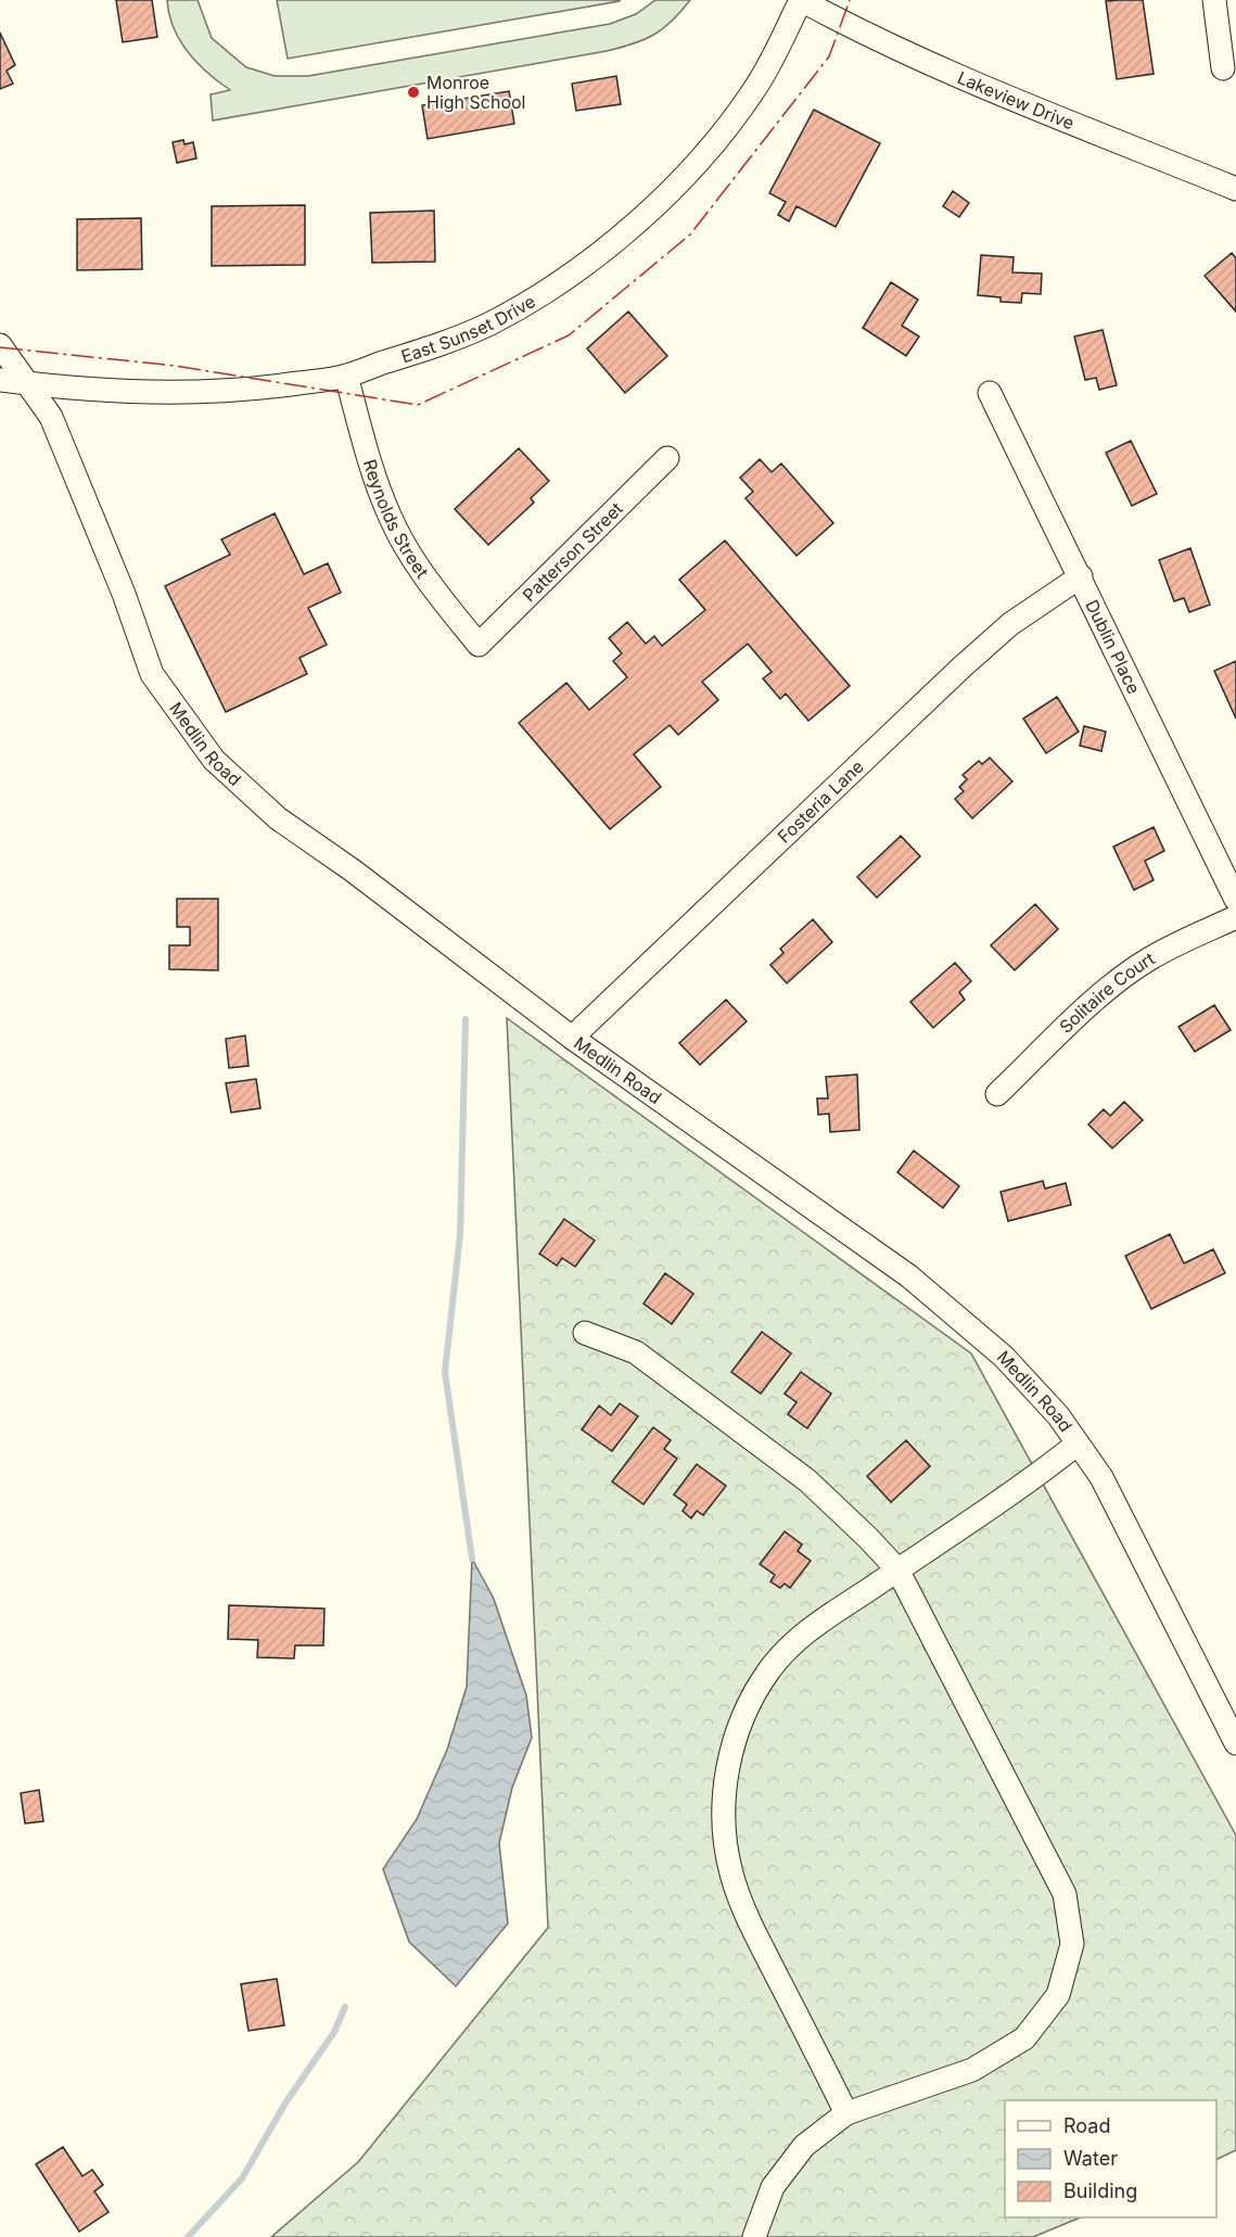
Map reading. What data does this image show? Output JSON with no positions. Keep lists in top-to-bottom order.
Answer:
{
  "streets": {
    "street": [
      "Lakeview Drive",
      "East Sunset Drive",
      "Reynolds Street",
      "Patterson Street",
      "Dublin Place",
      "Medlin Road",
      "Fosteria Lane",
      "Solitaire Court"
    ]
  },
  "crossings": [
    ["Lakeview Drive", "East Sunset Drive"],
    ["East Sunset Drive", "Reynolds Street"],
    ["East Sunset Drive", "Medlin Road"],
    ["Reynolds Street", "Patterson Street"],
    ["Dublin Place", "Fosteria Lane"],
    ["Medlin Road", "Fosteria Lane"]
  ],
  "places": ["Monroe High School"],
  "legend": ["Road", "Water", "Building"]
}
